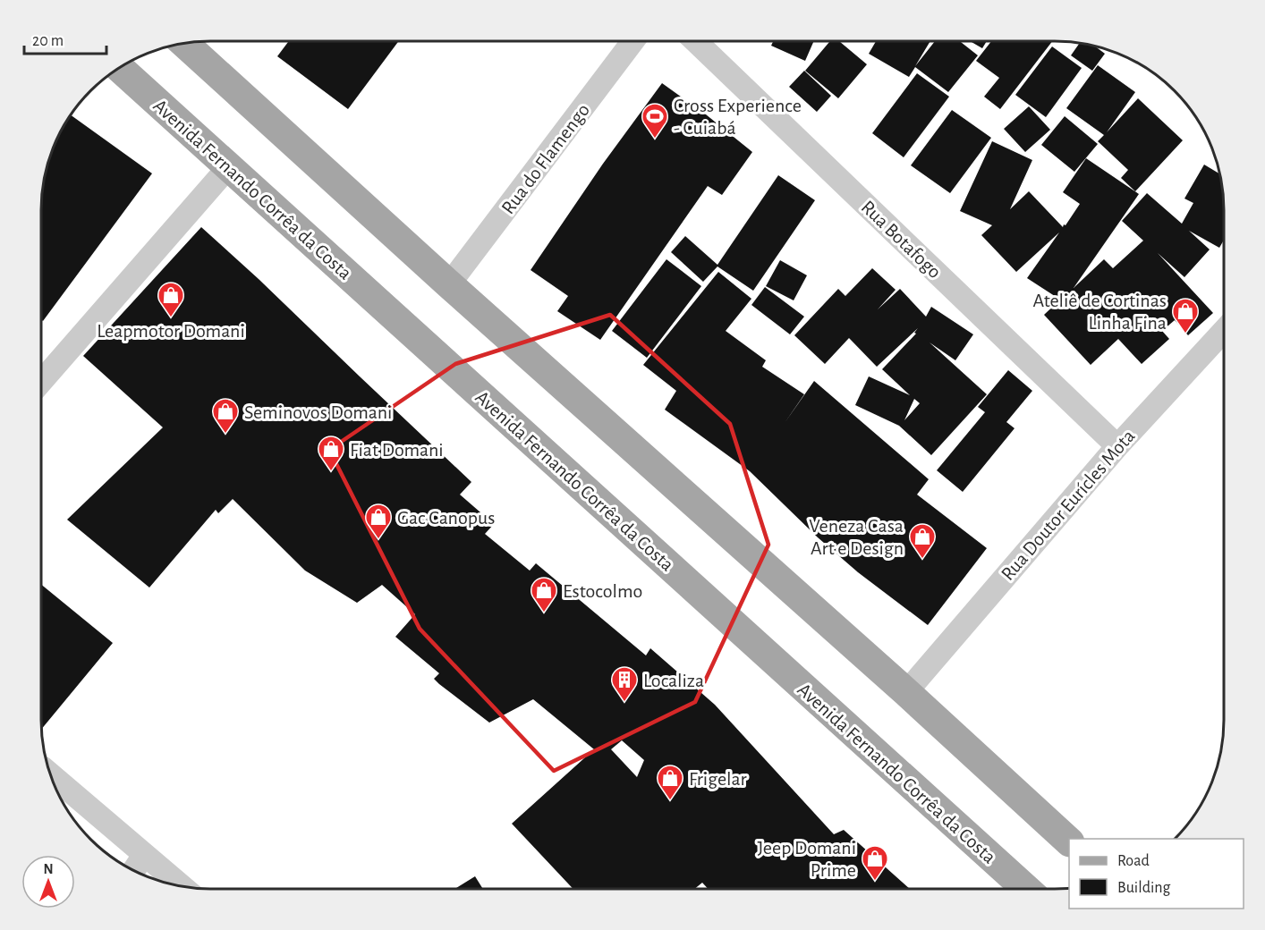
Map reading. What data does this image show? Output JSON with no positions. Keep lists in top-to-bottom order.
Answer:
{
  "streets": {
    "main road": ["Avenida Fernando Corrêa da Costa"],
    "street": ["Rua do Flamengo", "Rua Botafogo", "Rua Doutor Eurícles Mota"]
  },
  "crossings": [
    ["Rua Botafogo", "Rua Doutor Eurícles Mota"]
  ],
  "places": {
    "sports": ["Cross Experience - Cuiabá"],
    "shop": [
      "Leapmotor Domani",
      "Ateliê de Cortinas Linha Fina",
      "Seminovos Domani",
      "Fiat Domani",
      "Gac Canopus",
      "Veneza Casa Art e Design",
      "Estocolmo",
      "Frigelar",
      "Jeep Domani Prime"
    ],
    "building": ["Localiza"]
  },
  "legend": ["Road", "Building"],
  "scale_bar": "20 m",
  "north": "top"
}
